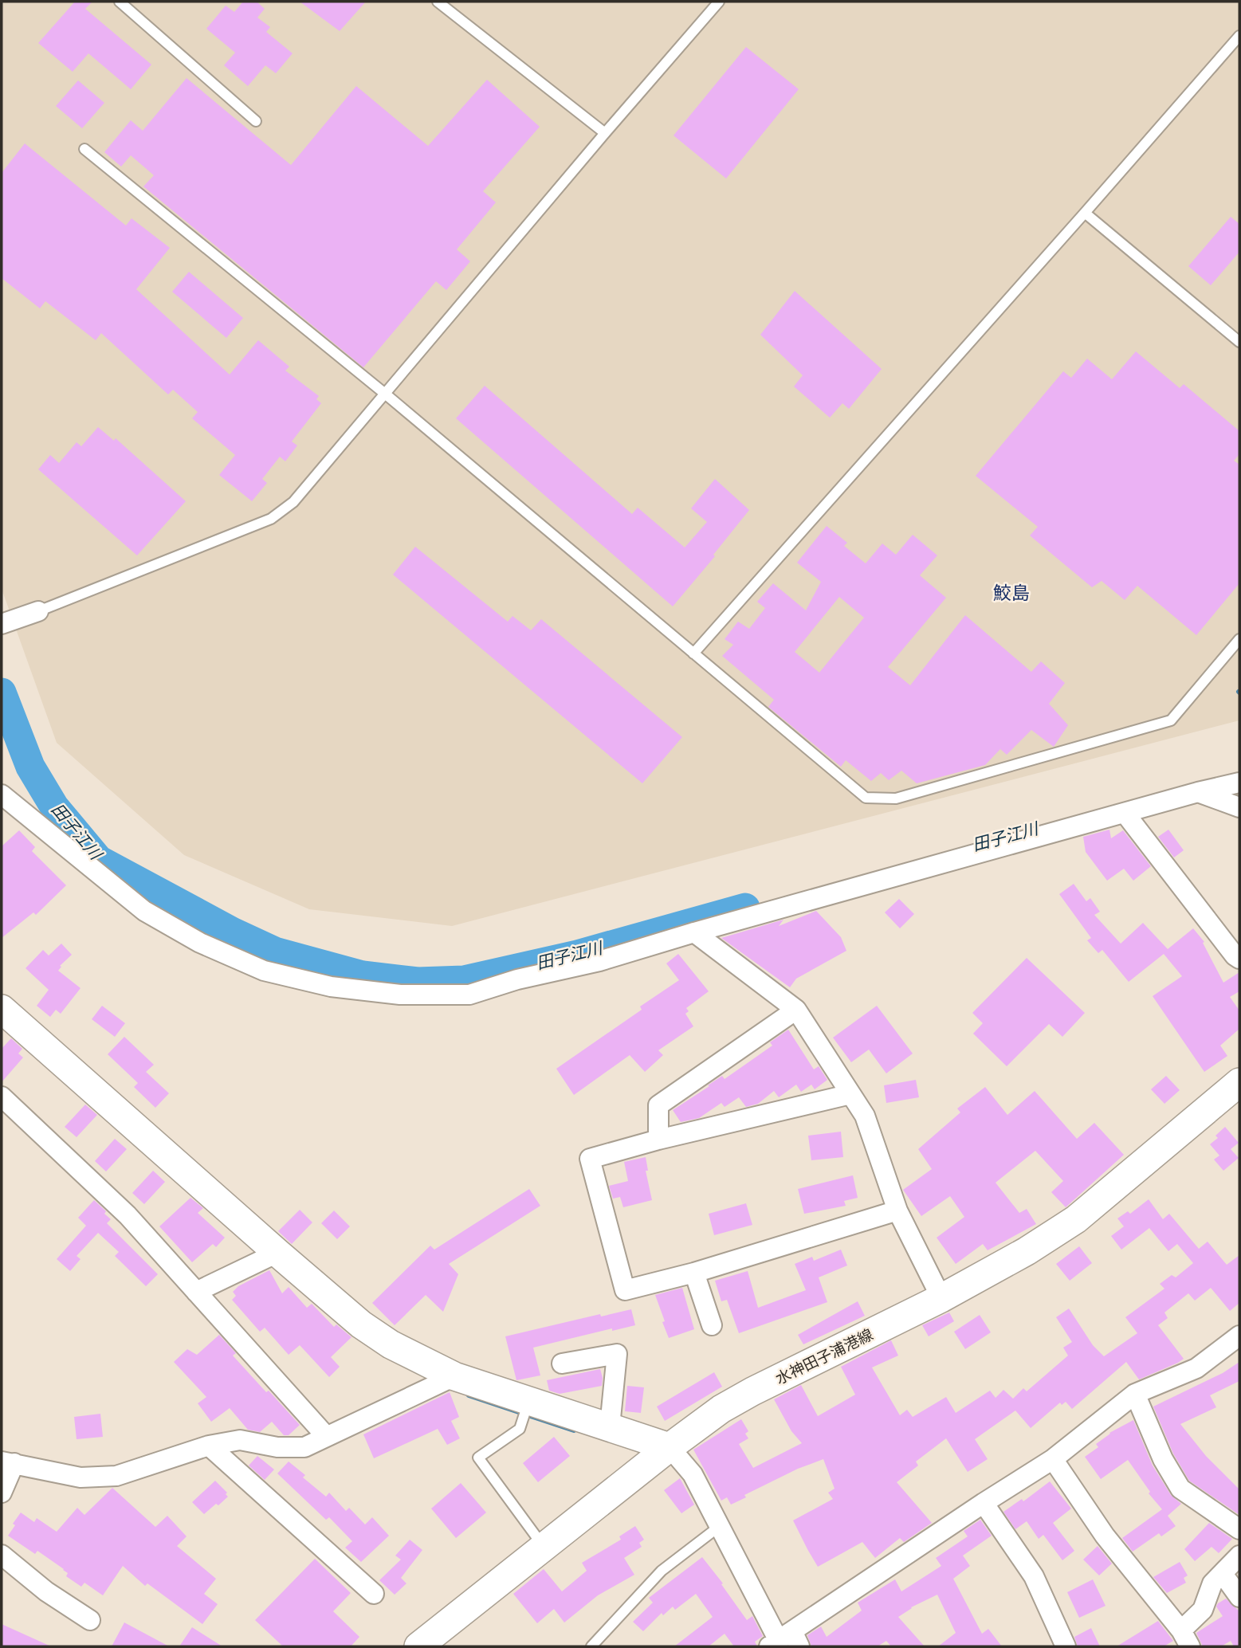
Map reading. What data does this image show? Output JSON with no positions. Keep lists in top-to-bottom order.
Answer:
{
  "streets": {
    "main road": ["水神田子浦港線"]
  },
  "districts": ["鮫島"],
  "water": ["田子江川"]
}
